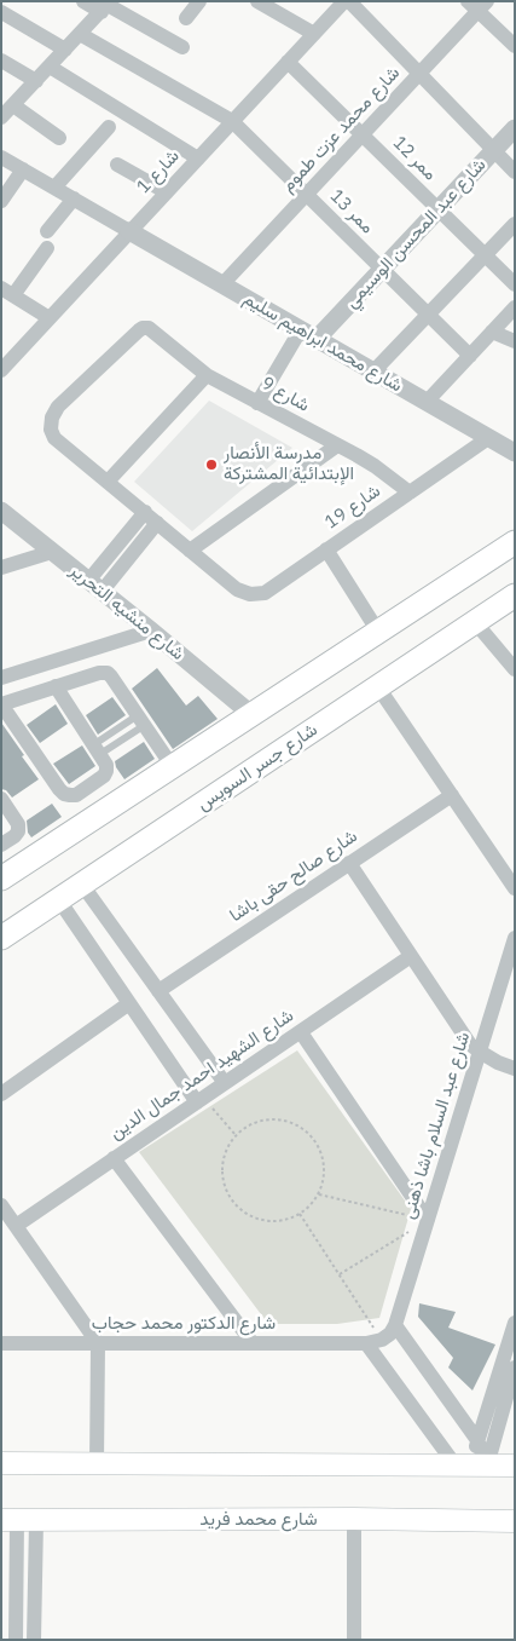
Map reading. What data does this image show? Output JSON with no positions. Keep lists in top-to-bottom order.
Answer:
{
  "streets": {
    "main road": ["شارع جسر السويس", "شارع محمد فريد"],
    "street": [
      "شارع محمد عزت طموم",
      "ممر 12",
      "شارع 1",
      "ممر 13",
      "شارع عبد المحسن الوسيمي",
      "شارع محمد ابراهيم سليم",
      "شارع 9",
      "شارع 19",
      "شارع منشيه التحرير",
      "شارع صالح حقى باشا",
      "شارع الشهيد احمد جمال الدين",
      "شارع عبد السلام باشا ذهنى",
      "شارع الدكتور محمد حجاب"
    ]
  },
  "crossings": [
    ["شارع محمد عزت طموم", "ممر 12"],
    ["شارع محمد عزت طموم", "ممر 13"],
    ["شارع محمد عزت طموم", "شارع محمد ابراهيم سليم"],
    ["ممر 12", "شارع 1"],
    ["ممر 12", "شارع عبد المحسن الوسيمي"],
    ["شارع 1", "ممر 13"],
    ["شارع 1", "شارع محمد ابراهيم سليم"],
    ["ممر 13", "شارع عبد المحسن الوسيمي"],
    ["شارع عبد المحسن الوسيمي", "شارع محمد ابراهيم سليم"],
    ["شارع محمد ابراهيم سليم", "شارع 19"],
    ["شارع 9", "شارع 19"]
  ],
  "places": ["مدرسة الأنصار الإبتدائية المشتركة"]
}
